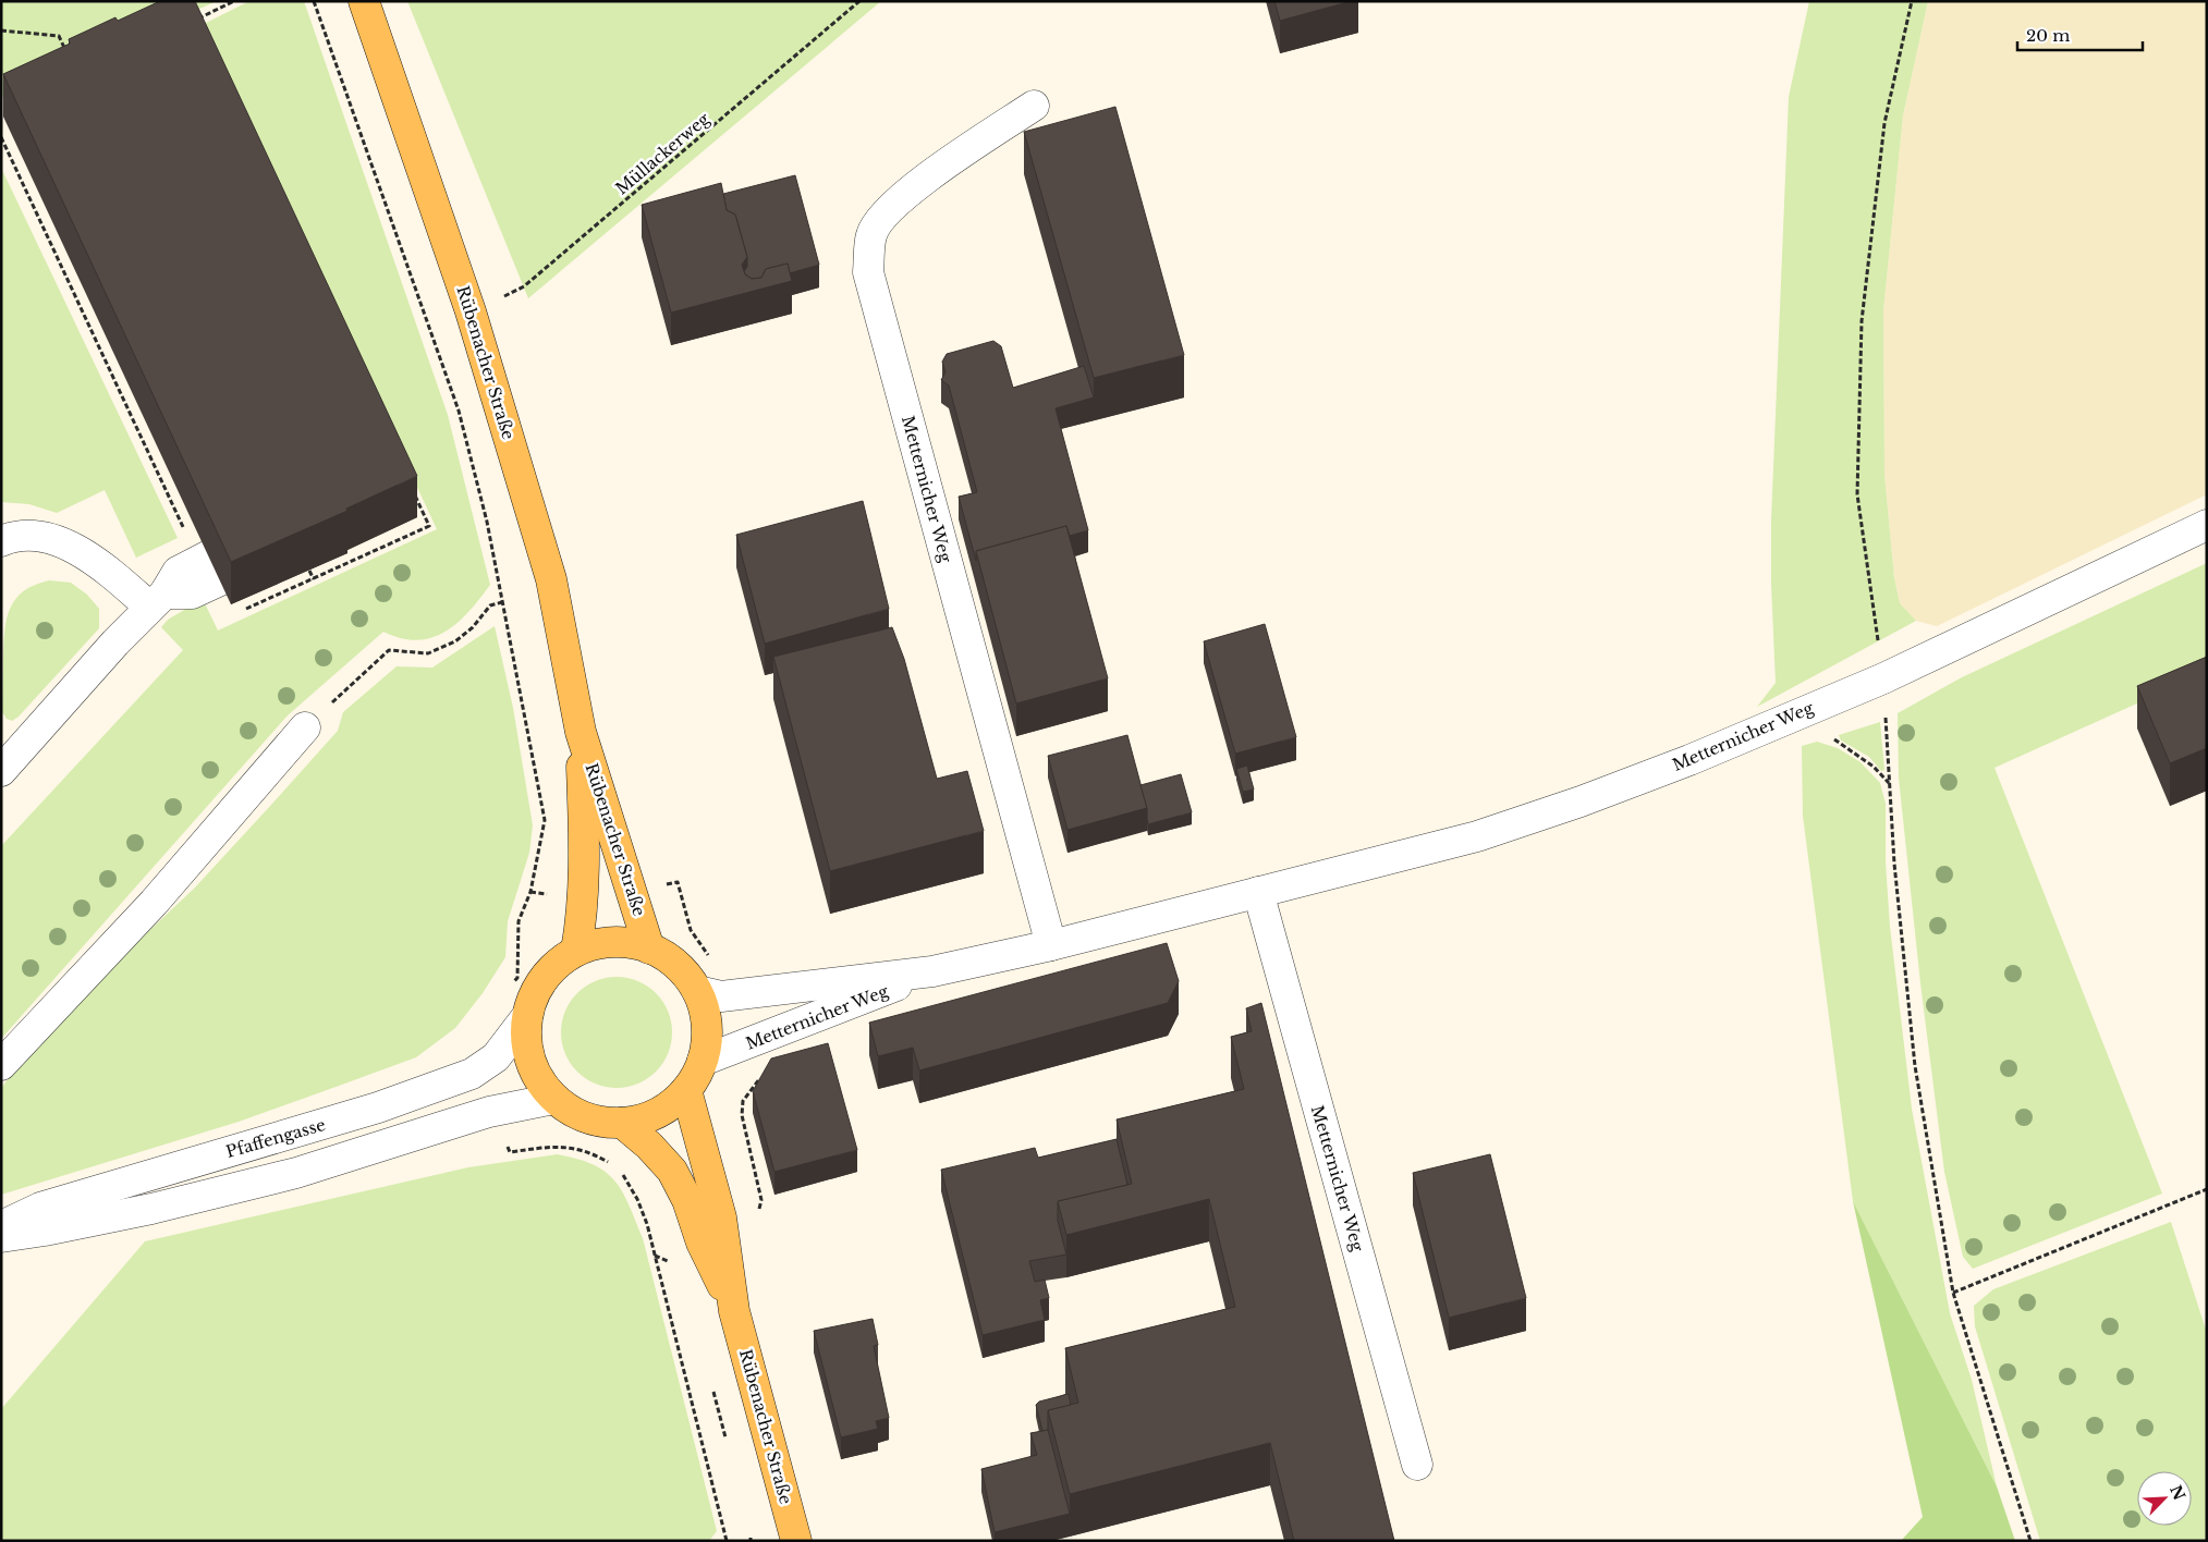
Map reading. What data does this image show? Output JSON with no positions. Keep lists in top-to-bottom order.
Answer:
{
  "streets": {
    "main road": ["Rübenacher Straße"],
    "street": ["Metternicher Weg", "Pfaffengasse"],
    "path": ["Müllackerweg"]
  },
  "crossings": [
    ["Müllackerweg", "Rübenacher Straße"],
    ["Rübenacher Straße", "Metternicher Weg"],
    ["Rübenacher Straße", "Pfaffengasse"],
    ["Metternicher Weg", "Pfaffengasse"]
  ],
  "scale_bar": "20 m",
  "north": "top right"
}
